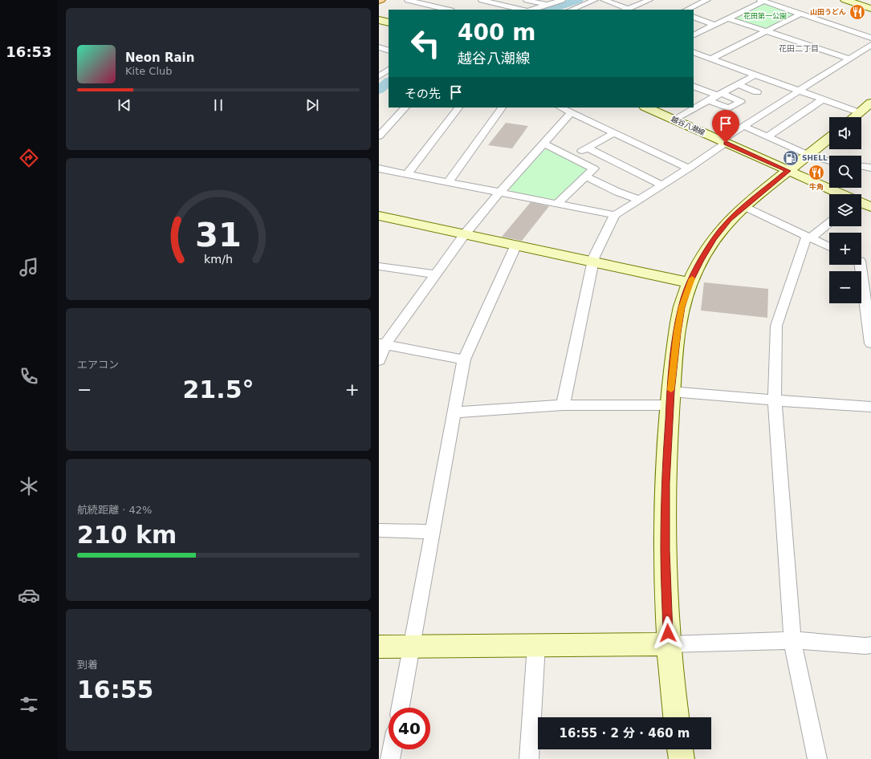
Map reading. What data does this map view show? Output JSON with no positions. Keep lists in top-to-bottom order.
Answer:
{
  "streets": {
    "street": ["越谷八潮線"]
  },
  "districts": ["花田二丁目"],
  "parks": ["花田第一公園"],
  "places": {
    "restaurant": ["山田うどん", "牛角"],
    "fuel station": ["SHELL"]
  },
  "page": {
    "tabs": "16:53",
    "turn": ["400 m", "越谷八潮線"],
    "song": ["Neon Rain", "Kite Club"],
    "then": "その先",
    "map_buttons": ["+", "−"],
    "tile": [
      "エアコン",
      ["航続距離 · 42%", "210 km"],
      ["到着", "16:55"]
    ],
    "heat": ["−", "21.5°", "+"],
    "limit": "40",
    "trip": "16:55 · 2 分 · 460 m",
    "gauge": ["31", "km/h"]
  }
}
